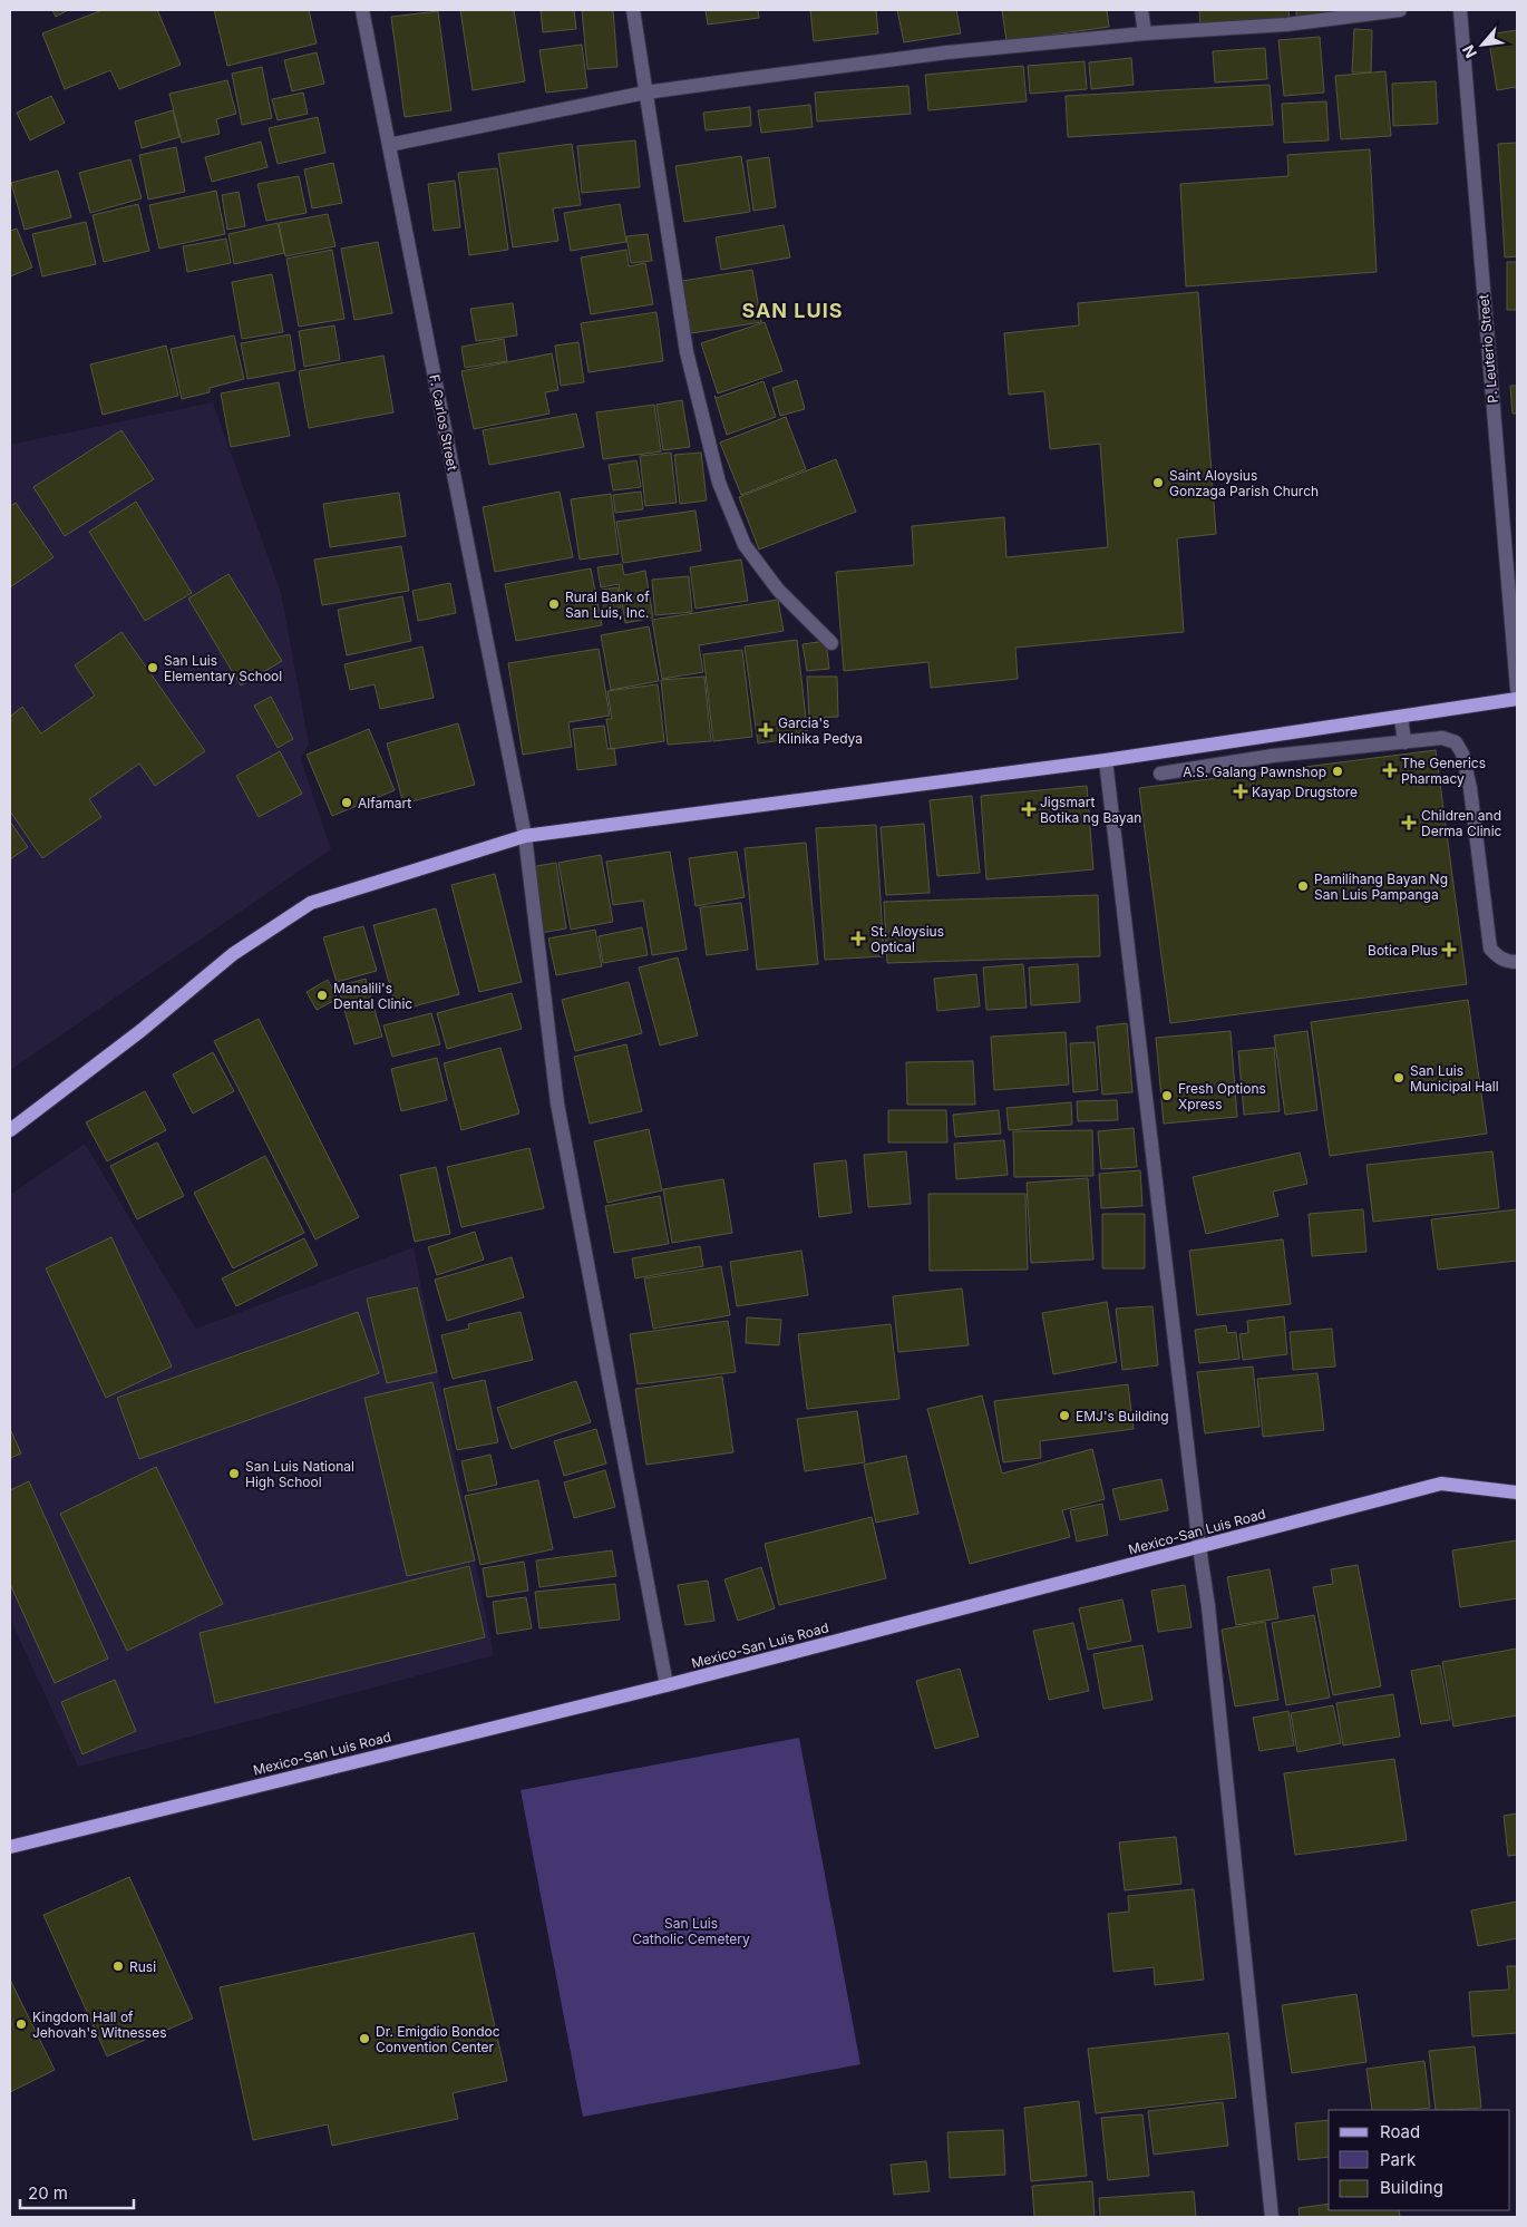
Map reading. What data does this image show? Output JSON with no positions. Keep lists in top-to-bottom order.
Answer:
{
  "streets": {
    "main road": ["Mexico-San Luis Road"],
    "street": ["P. Leuterio Street", "F. Carlos Street"]
  },
  "crossings": [
    ["F. Carlos Street", "Mexico-San Luis Road"]
  ],
  "districts": ["SAN LUIS"],
  "parks": ["San Luis Catholic Cemetery"],
  "places": {
    "other": [
      "Saint Aloysius Gonzaga Parish Church",
      "Rural Bank of San Luis, Inc.",
      "San Luis Elementary School",
      "A.S. Galang Pawnshop",
      "Alfamart",
      "Pamilihang Bayan Ng San Luis Pampanga",
      "Manalili's Dental Clinic",
      "San Luis Municipal Hall",
      "Fresh Options Xpress",
      "EMJ's Building",
      "San Luis National High School",
      "Rusi",
      "Kingdom Hall of Jehovah's Witnesses",
      "Dr. Emigdio Bondoc Convention Center"
    ],
    "health": [
      "Garcia's Klinika Pedya",
      "The Generics Pharmacy",
      "Kayap Drugstore",
      "Jigsmart Botika ng Bayan",
      "Children and Derma Clinic",
      "St. Aloysius Optical",
      "Botica Plus"
    ]
  },
  "legend": ["Road", "Park", "Building"],
  "scale_bar": "20 m",
  "north": "bottom left"
}
